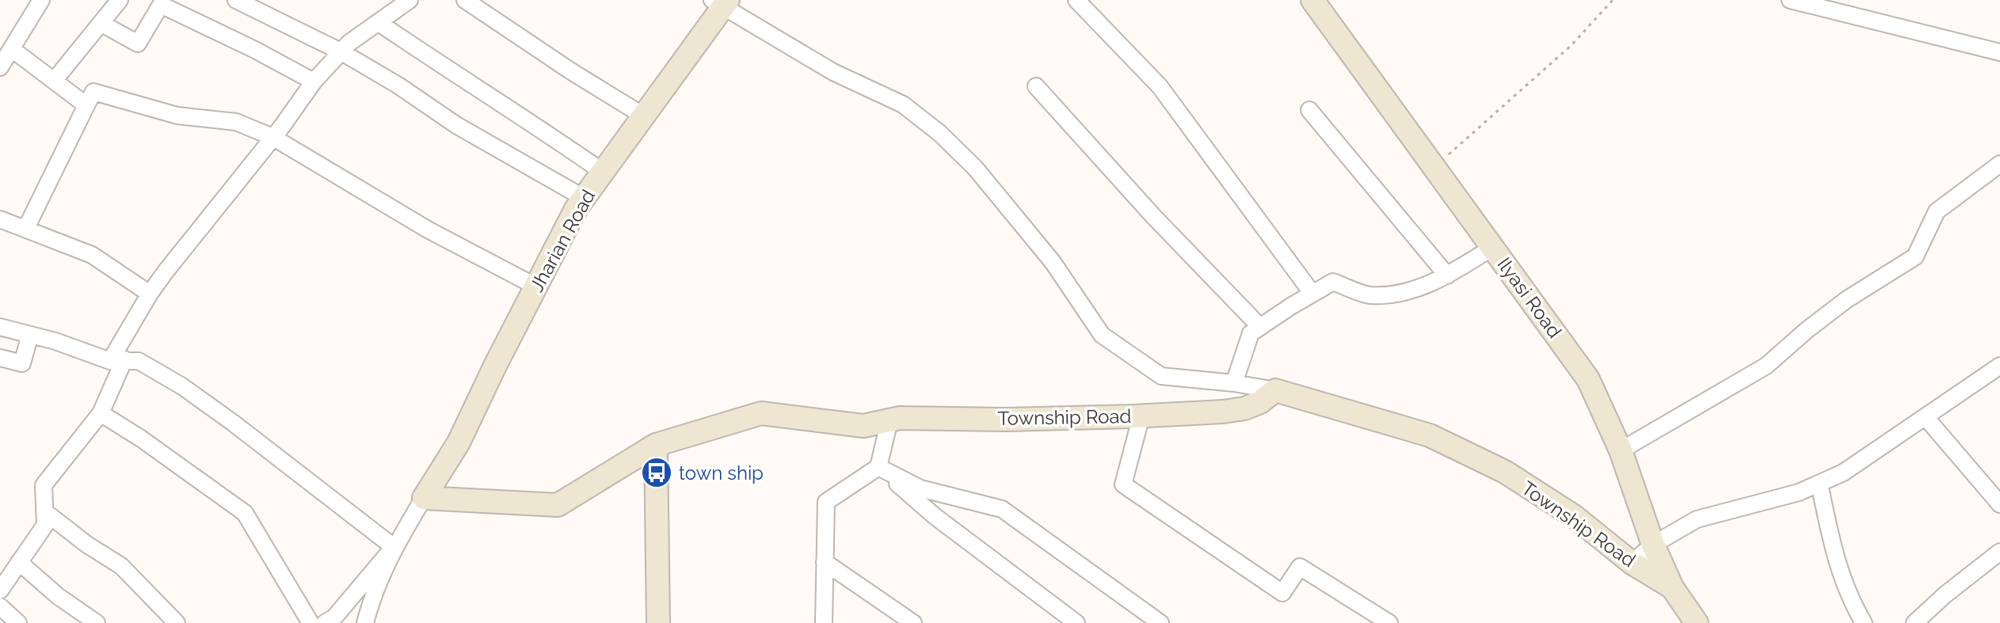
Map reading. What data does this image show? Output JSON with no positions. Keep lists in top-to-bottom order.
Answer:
{
  "streets": {
    "street": ["Jharian Road", "Ilyasi Road", "Township Road"]
  },
  "crossings": [
    ["Jharian Road", "Township Road"],
    ["Ilyasi Road", "Township Road"]
  ],
  "places": {
    "bus stop": ["town ship"]
  }
}
